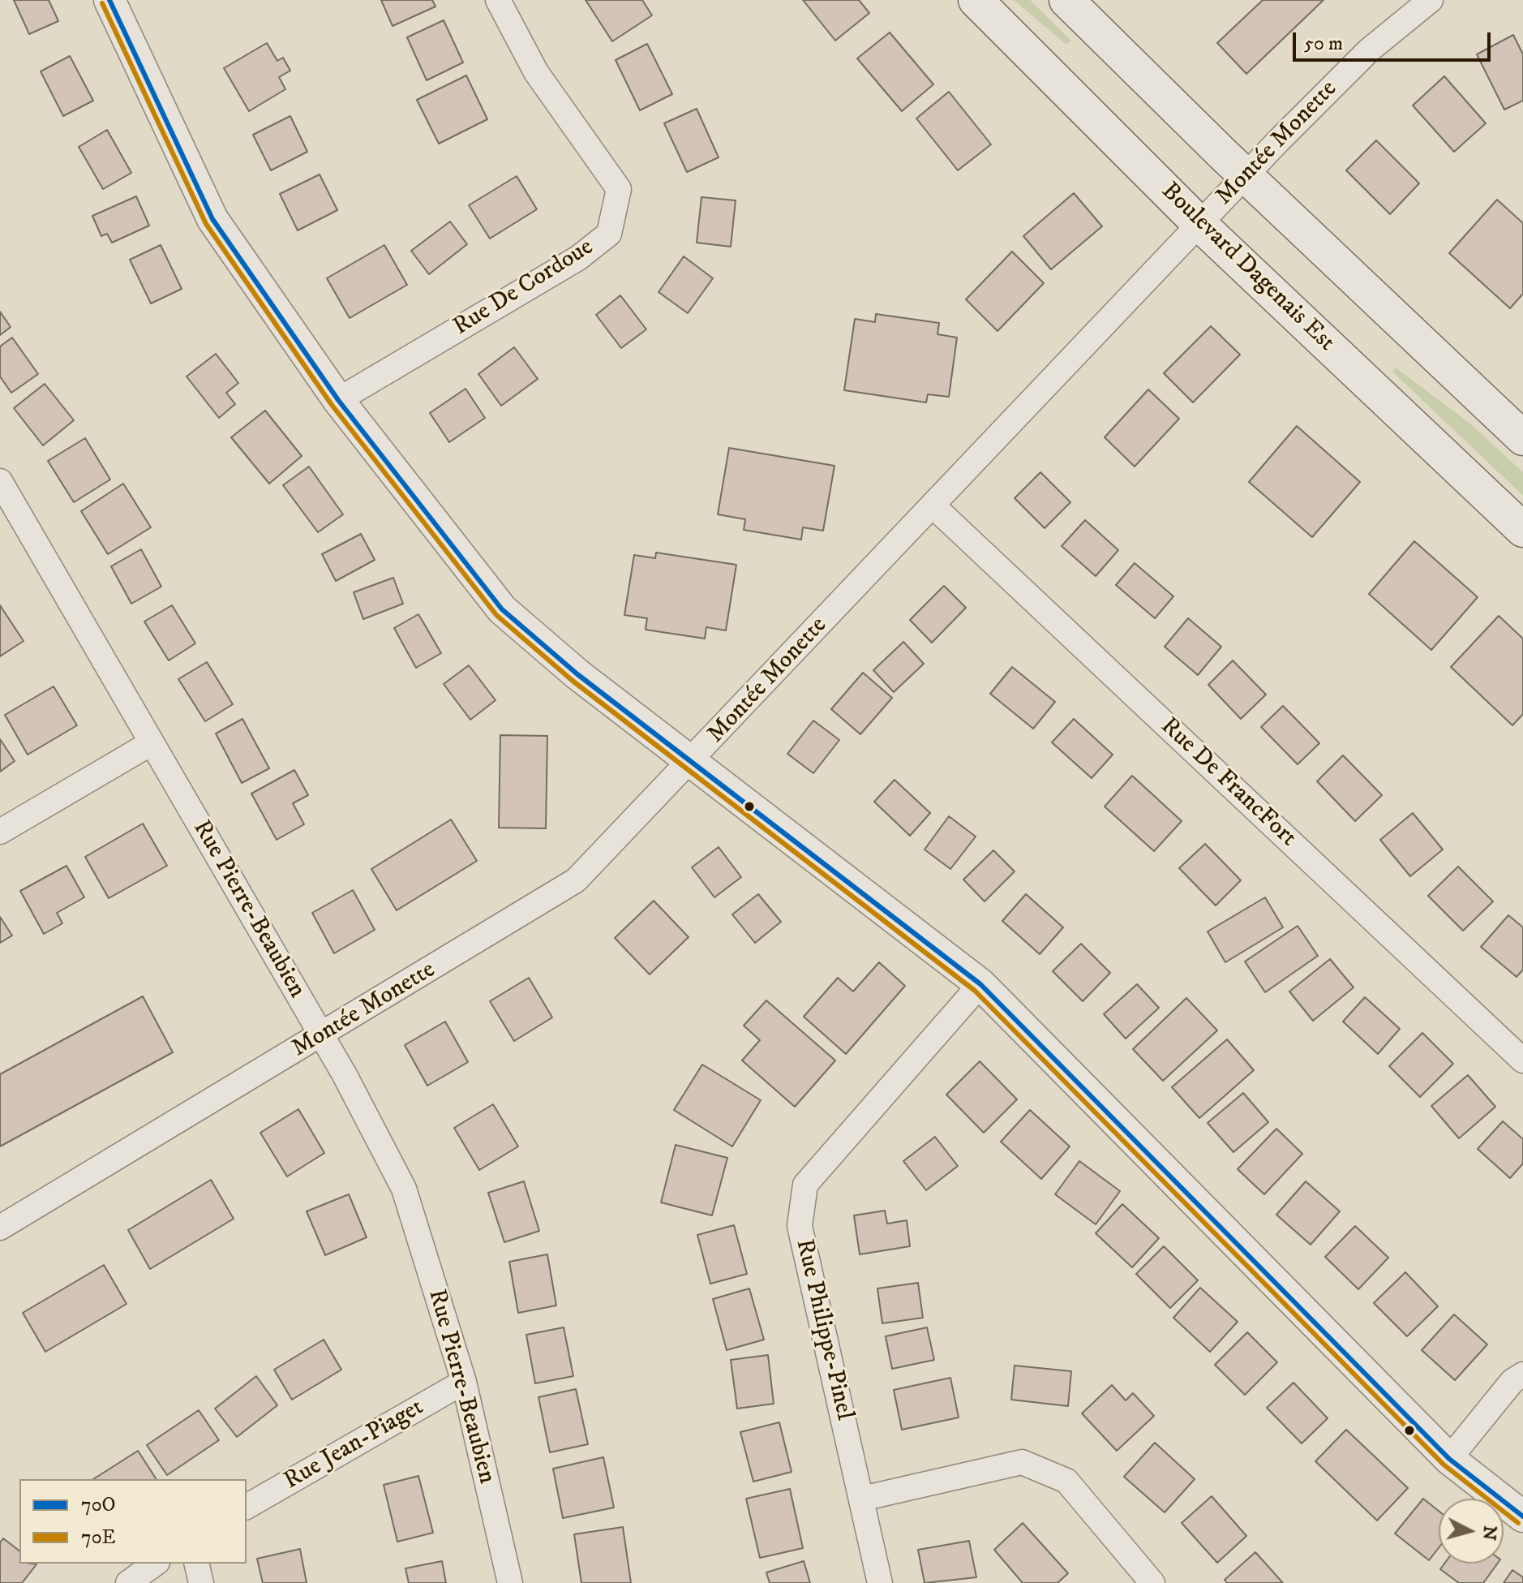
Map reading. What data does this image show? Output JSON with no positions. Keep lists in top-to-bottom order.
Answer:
{
  "streets": {
    "main road": ["Boulevard Dagenais Est"],
    "street": [
      "Montée Monette",
      "Rue De Cordoue",
      "Rue De FrancFort",
      "Rue Pierre-Beaubien",
      "Rue Philippe-Pinel",
      "Rue Jean-Piaget"
    ]
  },
  "crossings": [
    ["Montée Monette", "Boulevard Dagenais Est"],
    ["Montée Monette", "Rue De FrancFort"],
    ["Montée Monette", "Rue Pierre-Beaubien"],
    ["Rue Pierre-Beaubien", "Rue Jean-Piaget"]
  ],
  "lines": ["transit line 70O", "transit line 70E"],
  "legend": ["70O", "70E"],
  "scale_bar": "50 m",
  "north": "right"
}
